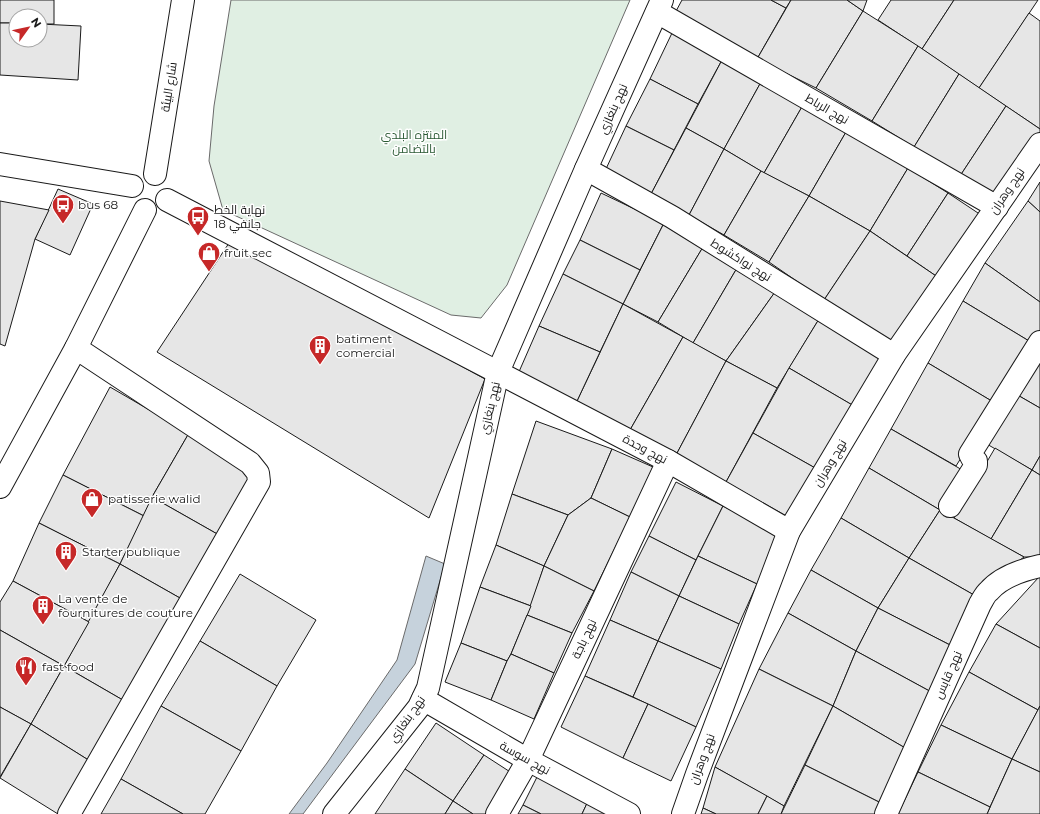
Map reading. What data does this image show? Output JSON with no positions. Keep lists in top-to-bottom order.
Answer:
{
  "streets": {
    "street": [
      "شارع البيئة",
      "نهج بنغازي",
      "نهج الرباط",
      "نهج وهران",
      "نهج نواكشوط",
      "نهج وجدة",
      "نهج باجة",
      "نهج قابس",
      "نهج سوسة"
    ]
  },
  "crossings": [
    ["شارع البيئة", "نهج وجدة"],
    ["نهج بنغازي", "نهج الرباط"],
    ["نهج بنغازي", "نهج نواكشوط"],
    ["نهج بنغازي", "نهج وجدة"],
    ["نهج بنغازي", "نهج سوسة"],
    ["نهج الرباط", "نهج وهران"],
    ["نهج وهران", "نهج نواكشوط"],
    ["نهج وهران", "نهج وجدة"],
    ["نهج وجدة", "نهج باجة"],
    ["نهج باجة", "نهج سوسة"]
  ],
  "parks": ["المنتزه البلدي بالتضامن"],
  "places": {
    "bus stop": ["bus 68", "نهاية الخط 18 جانفي"],
    "shop": ["fruit sec", "patisserie walid"],
    "building": ["batiment comercial", "Starter publique", "La vente de fournitures de couture"],
    "restaurant": ["fast food"]
  },
  "north": "top right"
}
